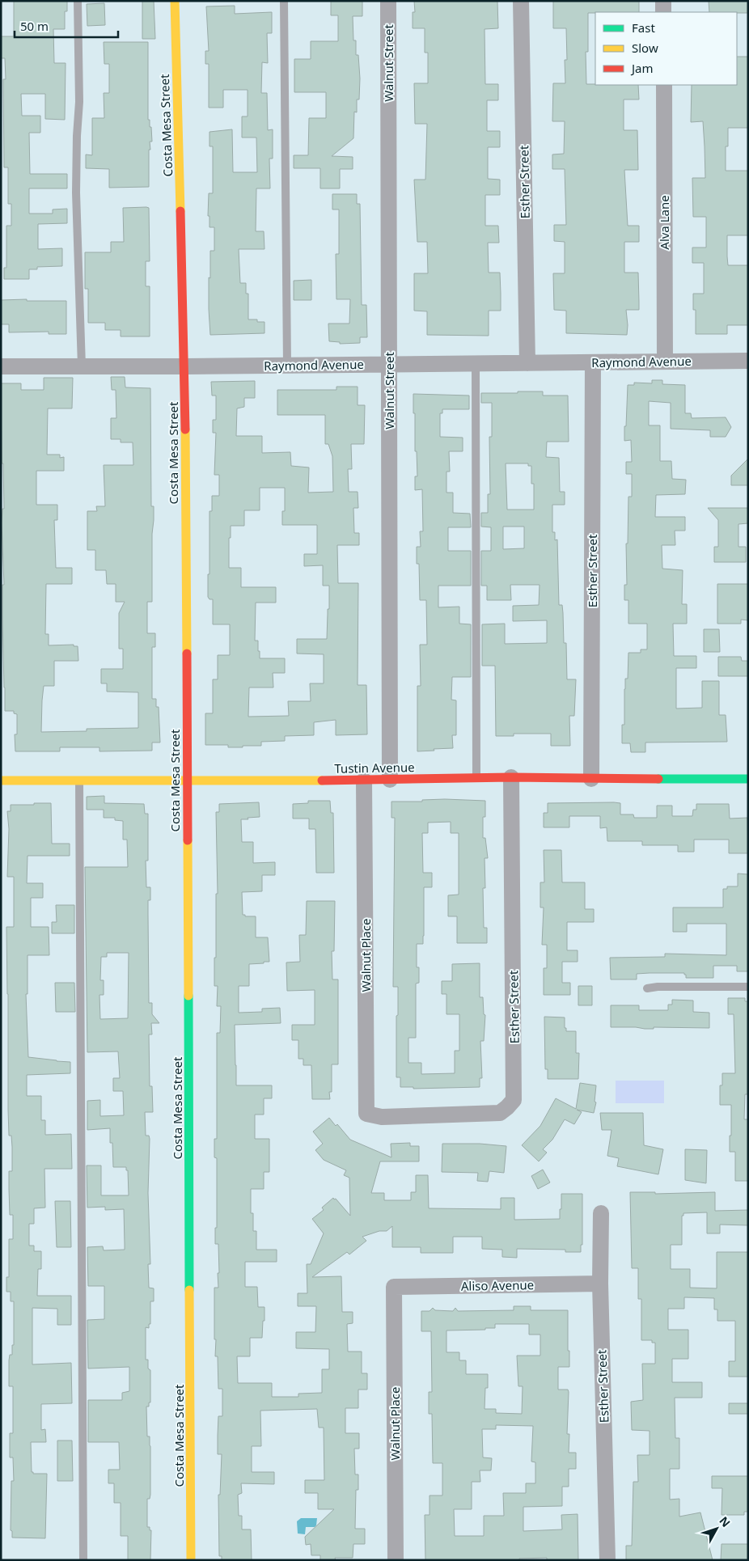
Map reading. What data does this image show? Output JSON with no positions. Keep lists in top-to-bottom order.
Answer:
{
  "streets": {
    "street": [
      "Walnut Street",
      "Costa Mesa Street",
      "Esther Street",
      "Alva Lane",
      "Raymond Avenue",
      "Tustin Avenue",
      "Walnut Place",
      "Aliso Avenue"
    ]
  },
  "crossings": [
    ["Walnut Street", "Raymond Avenue"],
    ["Walnut Street", "Tustin Avenue"],
    ["Costa Mesa Street", "Raymond Avenue"],
    ["Costa Mesa Street", "Tustin Avenue"],
    ["Esther Street", "Raymond Avenue"],
    ["Esther Street", "Tustin Avenue"],
    ["Esther Street", "Walnut Place"],
    ["Esther Street", "Aliso Avenue"],
    ["Alva Lane", "Raymond Avenue"],
    ["Tustin Avenue", "Walnut Place"],
    ["Walnut Place", "Aliso Avenue"]
  ],
  "legend": ["Fast", "Slow", "Jam"],
  "scale_bar": "50 m",
  "north": "top right"
}
